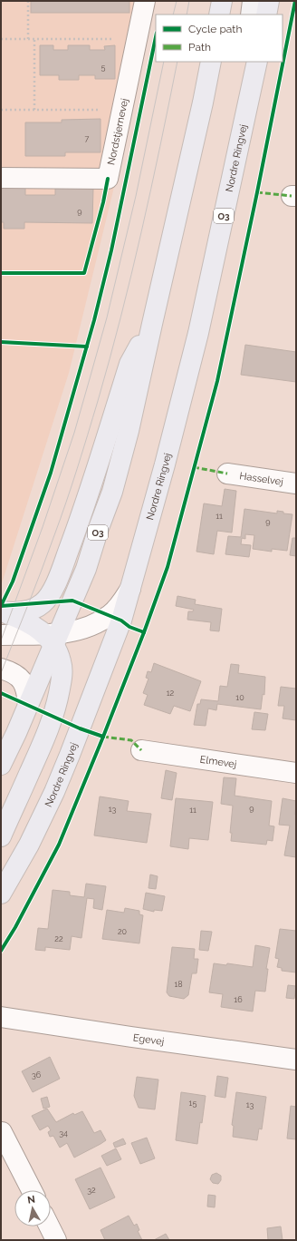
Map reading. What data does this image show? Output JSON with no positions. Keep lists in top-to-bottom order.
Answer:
{
  "streets": {
    "main road": ["Nordre Ringvej", "O3"],
    "street": [
      "Nordstjernevej",
      "Hasselvej",
      "Elmevej",
      "Egevej"
    ]
  },
  "house_numbers": [
    "5",
    "7",
    "9",
    "11",
    "9",
    "12",
    "10",
    "9",
    "13",
    "11",
    "20",
    "22",
    "18",
    "16",
    "36",
    "15",
    "13",
    "34",
    "32"
  ],
  "legend": ["Cycle path", "Path"],
  "north": "top"
}
